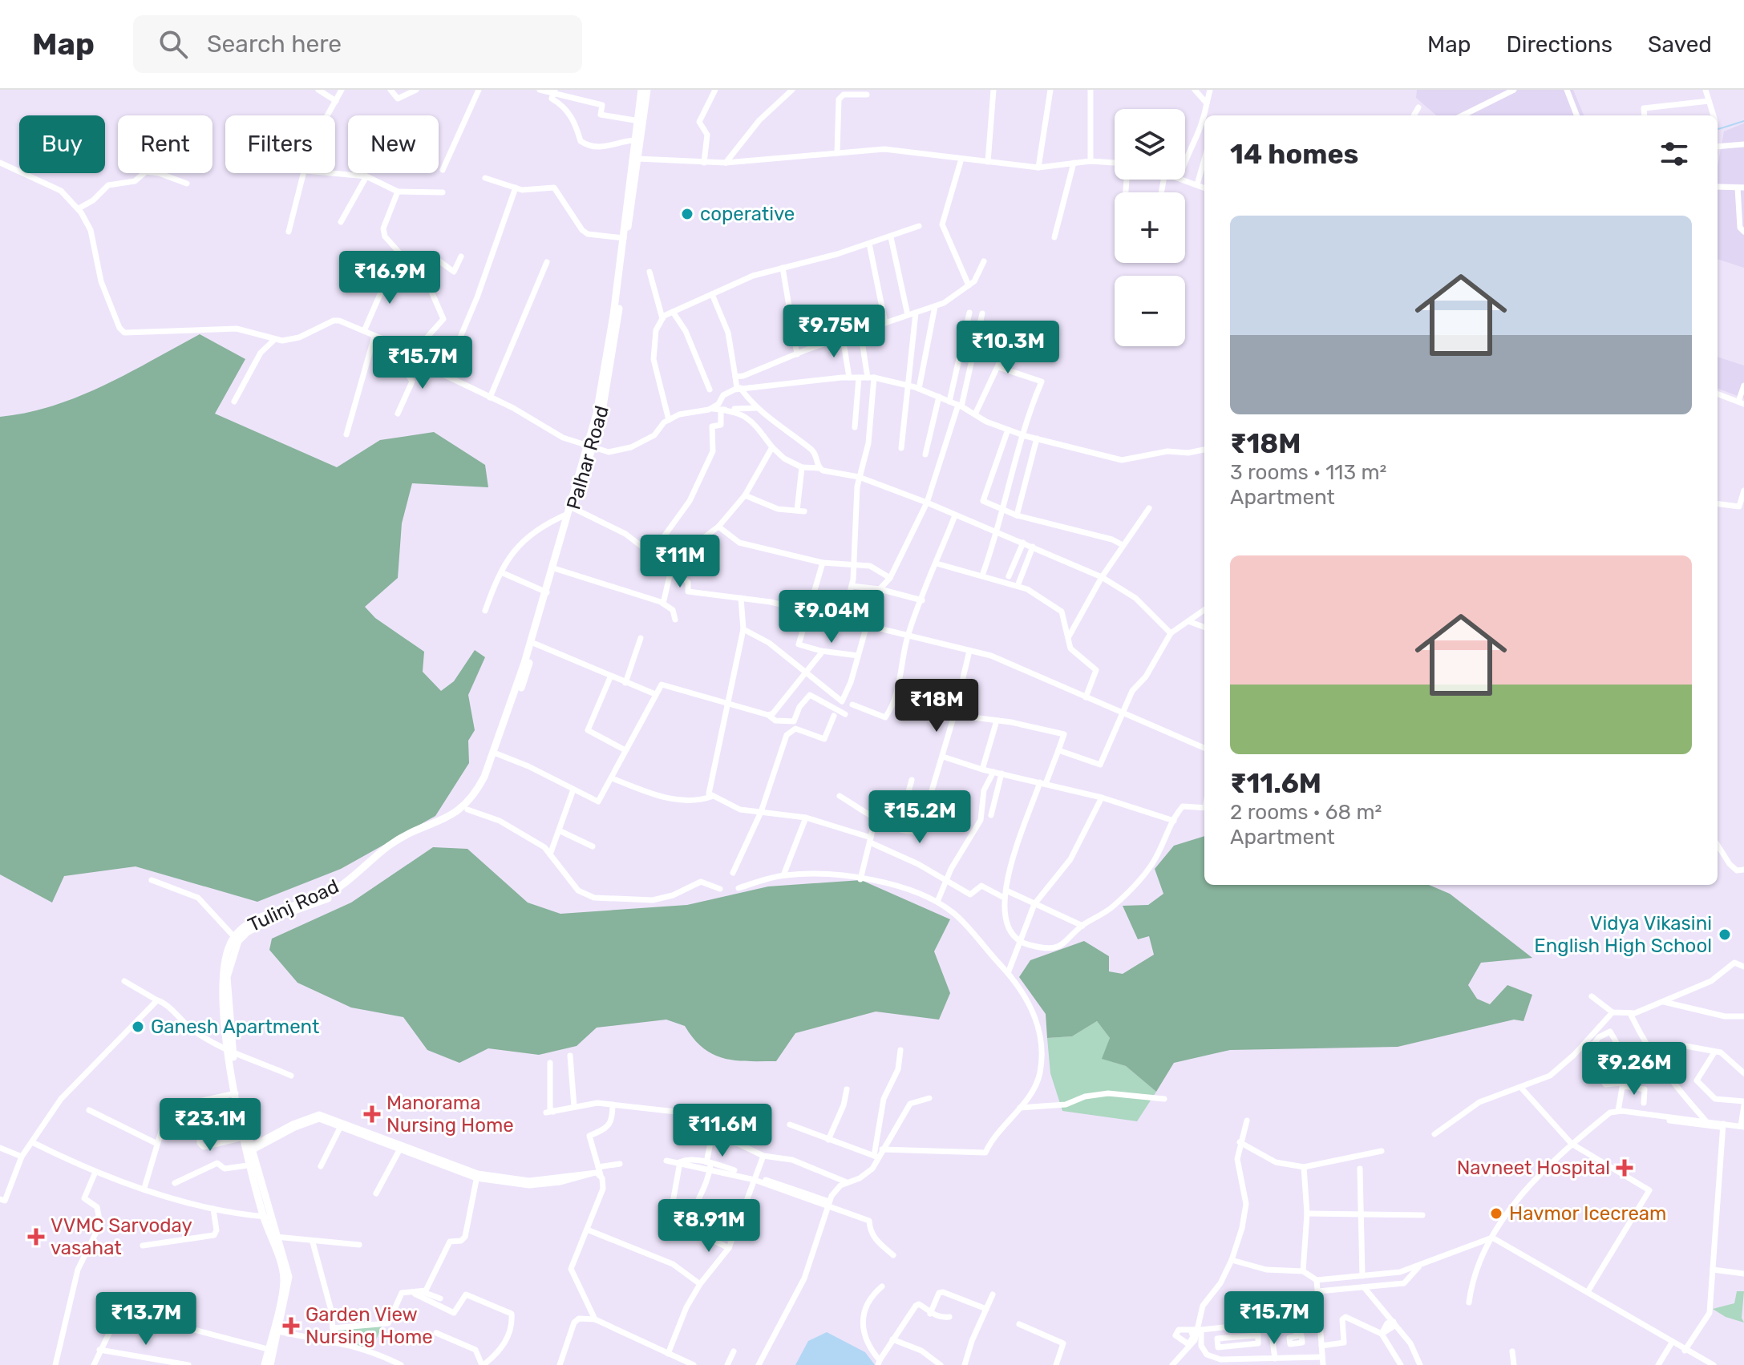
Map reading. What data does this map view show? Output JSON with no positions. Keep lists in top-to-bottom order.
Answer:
{
  "streets": {
    "main road": ["Palhar Road", "Tulinj Road"]
  },
  "crossings": [
    ["Palhar Road", "Tulinj Road"]
  ],
  "places": {
    "other": [
      "coperative",
      "Vidya Vikasini English High School",
      "Ganesh Apartment",
      "Havmor Icecream"
    ],
    "health": [
      "Manorama Nursing Home",
      "Navneet Hospital",
      "VVMC Sarvoday vasahat",
      "Garden View Nursing Home"
    ]
  },
  "page": {
    "header": "Map",
    "search": "Search here",
    "nav": ["Map", "Directions", "Saved"],
    "map_buttons": ["+", "−"],
    "chip": [
      "Buy",
      "Rent",
      "Filters",
      "New"
    ],
    "heading": "14 homes",
    "list": [
      {
        "name": "₹18M",
        "note": "3 rooms · 113 m² · Apartment"
      },
      {
        "name": "₹11.6M",
        "note": "2 rooms · 68 m² · Apartment"
      }
    ],
    "price": [
      "₹16.9M",
      "₹9.75M",
      "₹10.3M",
      "₹15.7M",
      "₹11M",
      "₹9.04M",
      "₹18M",
      "₹15.2M",
      "₹9.26M",
      "₹23.1M",
      "₹11.6M",
      "₹8.91M",
      "₹15.7M",
      "₹13.7M"
    ]
  }
}
